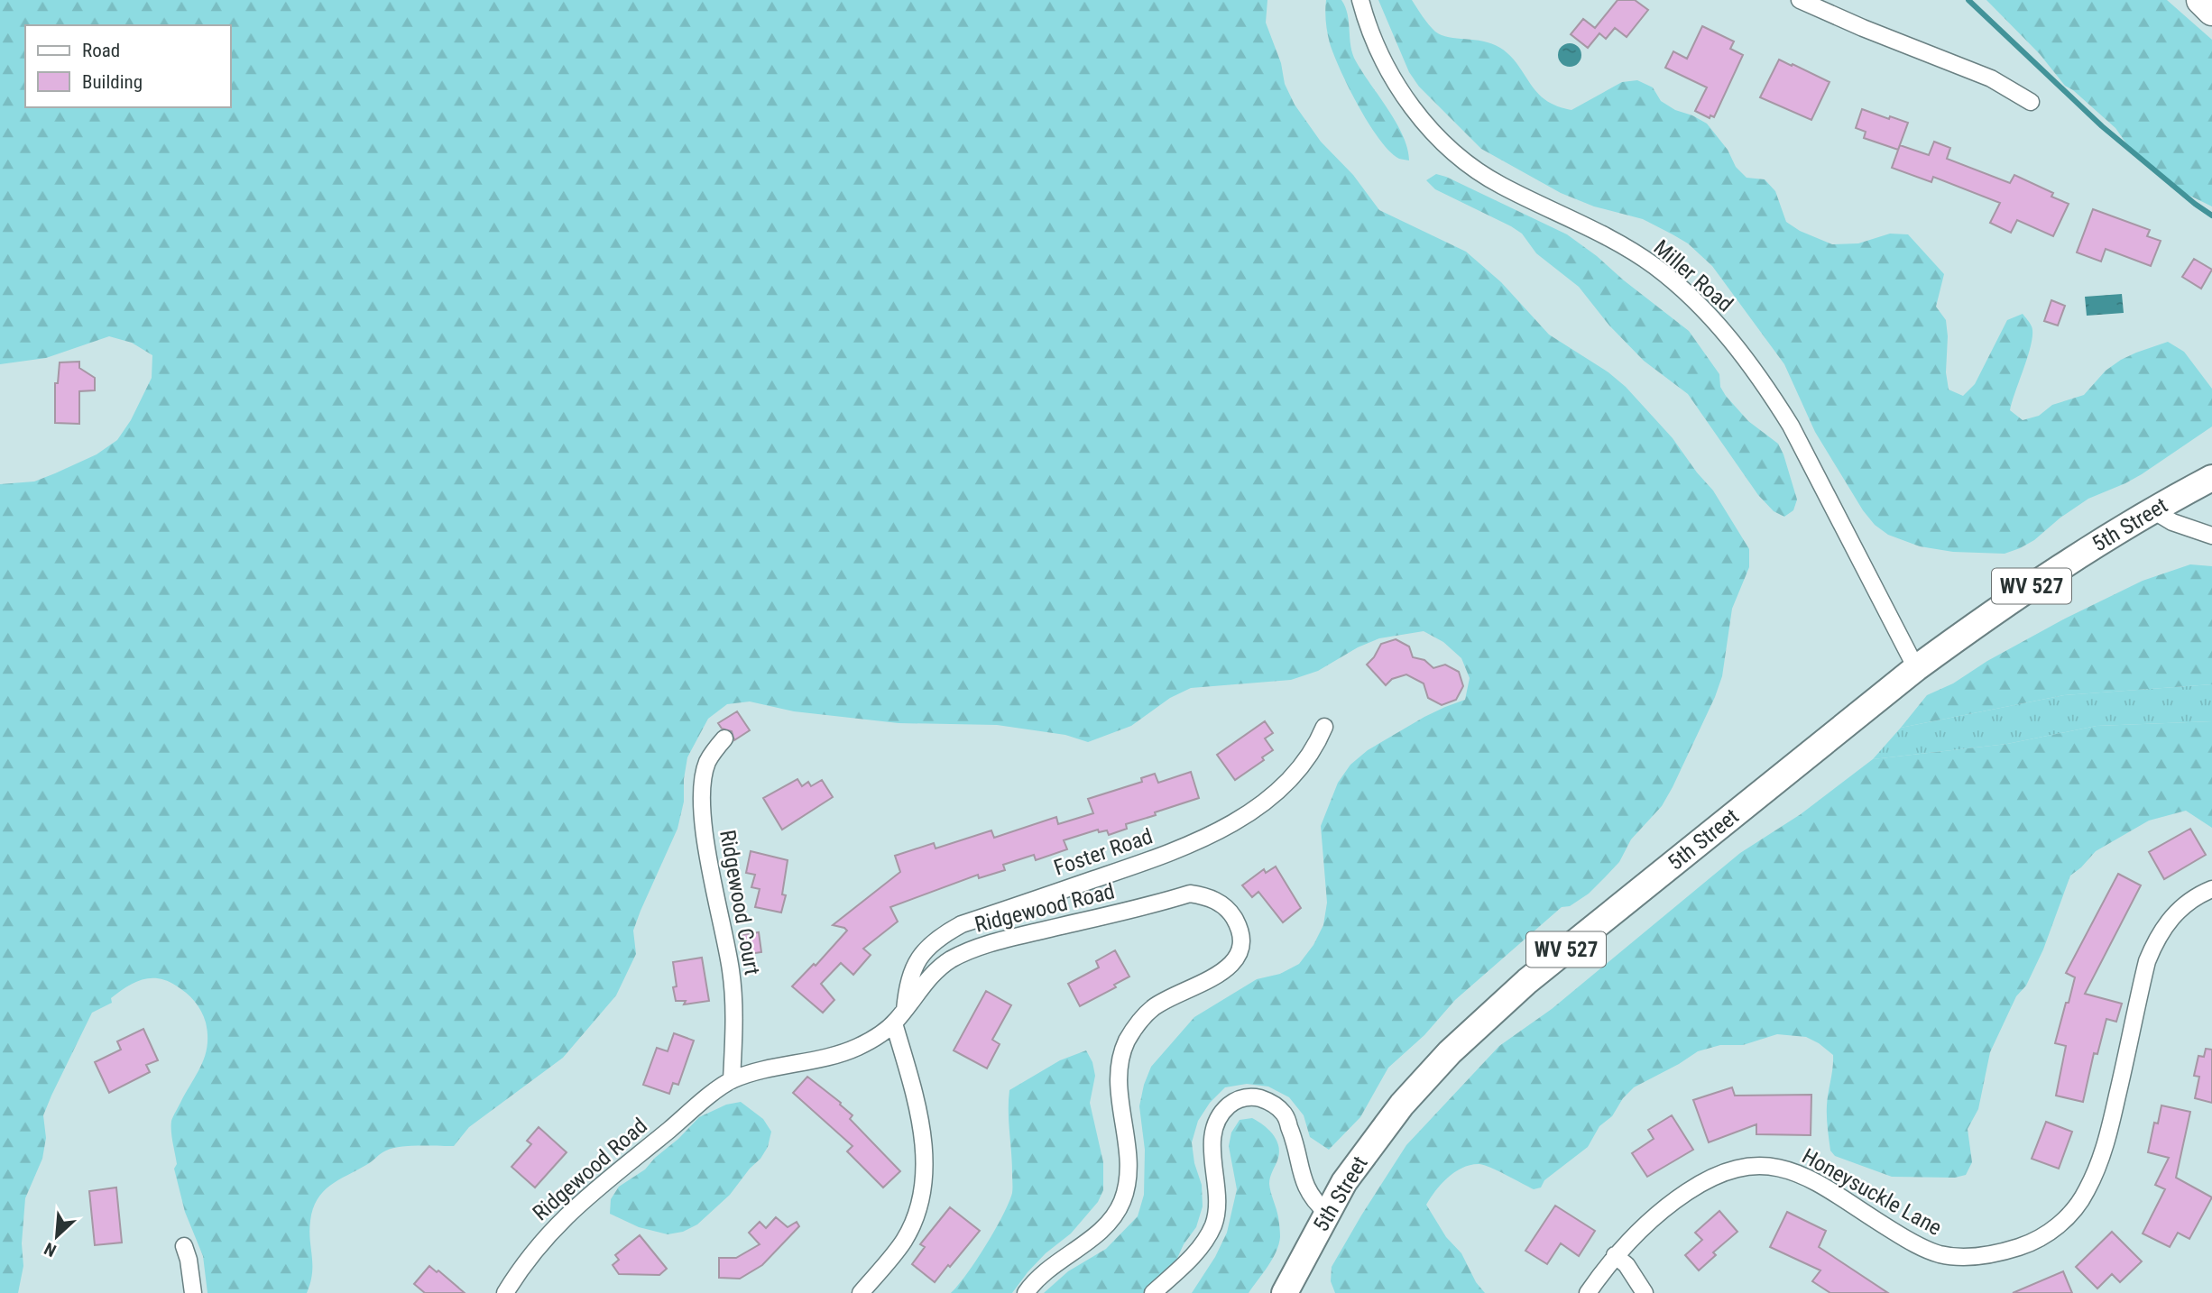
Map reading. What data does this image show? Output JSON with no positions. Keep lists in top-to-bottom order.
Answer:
{
  "streets": {
    "main road": ["5th Street", "WV 527"],
    "street": [
      "Miller Road",
      "Foster Road",
      "Ridgewood Court",
      "Ridgewood Road",
      "Honeysuckle Lane"
    ]
  },
  "crossings": [
    ["Miller Road", "5th Street"],
    ["Foster Road", "Ridgewood Road"],
    ["Ridgewood Court", "Ridgewood Road"]
  ],
  "legend": ["Road", "Building"],
  "north": "bottom left"
}
